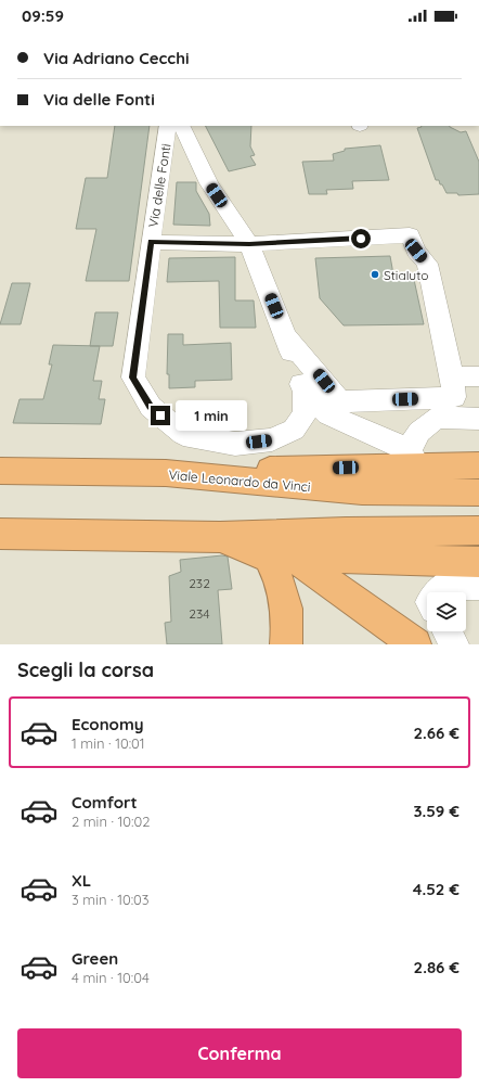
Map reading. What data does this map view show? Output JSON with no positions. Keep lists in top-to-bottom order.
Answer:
{
  "streets": {
    "highway": ["Viale Leonardo da Vinci"],
    "street": ["Via delle Fonti"]
  },
  "places": ["Stialuto"],
  "house_numbers": ["232", "234"],
  "page": {
    "status": "09:59",
    "banner": ["Via Adriano Cecchi", "Via delle Fonti"],
    "bubble": "1 min",
    "heading": "Scegli la corsa",
    "list": [
      {
        "name": "Economy",
        "note": "1 min · 10:01",
        "value": "2.66 €"
      },
      {
        "name": "Comfort",
        "note": "2 min · 10:02",
        "value": "3.59 €"
      },
      {
        "name": "XL",
        "note": "3 min · 10:03",
        "value": "4.52 €"
      },
      {
        "name": "Green",
        "note": "4 min · 10:04",
        "value": "2.86 €"
      }
    ],
    "buttons": "Conferma"
  }
}
